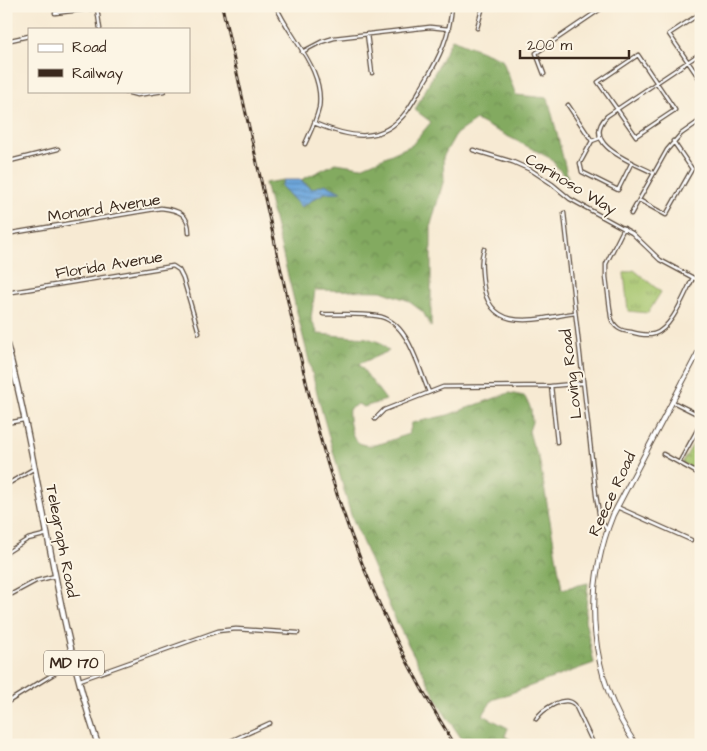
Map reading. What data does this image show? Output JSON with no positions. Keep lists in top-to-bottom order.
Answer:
{
  "streets": {
    "main road": ["Reece Road", "Telegraph Road", "MD 170"],
    "street": [
      "Carinoso Way",
      "Monard Avenue",
      "Florida Avenue",
      "Loving Road"
    ]
  },
  "crossings": [
    ["Loving Road", "Reece Road"]
  ],
  "legend": ["Road", "Railway"],
  "scale_bar": "200 m"
}
